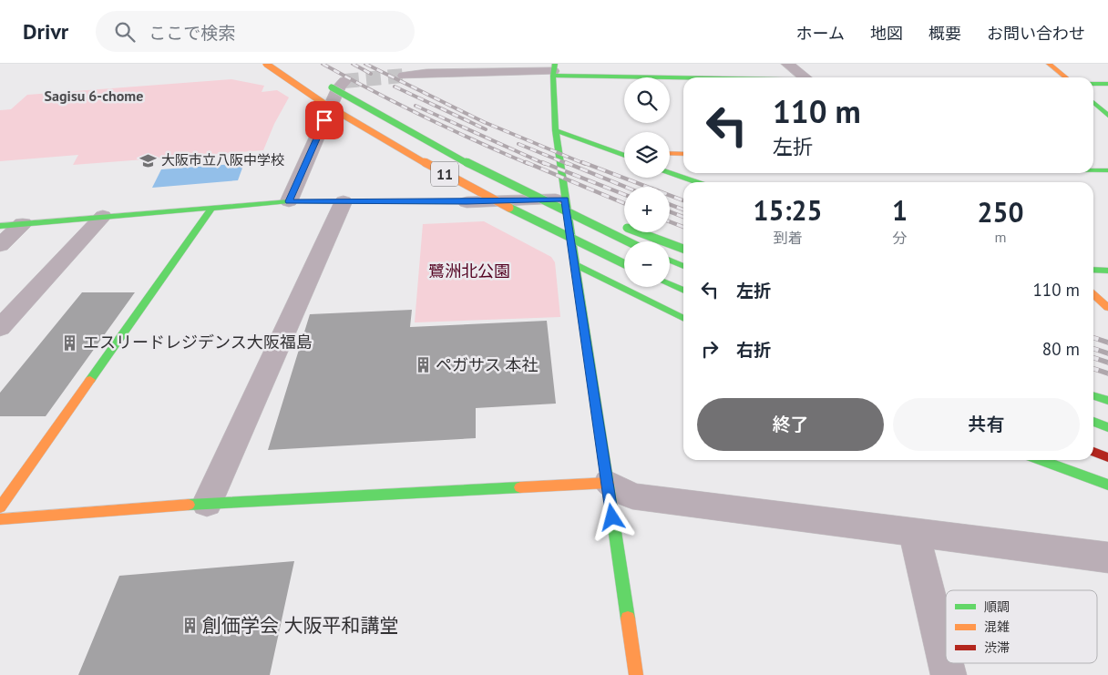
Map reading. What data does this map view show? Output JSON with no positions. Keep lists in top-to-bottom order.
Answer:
{
  "streets": {
    "main road": ["11"]
  },
  "districts": ["Sagisu 6-chome"],
  "parks": ["鷺洲北公園"],
  "places": {
    "school or university": ["大阪市立八阪中学校"],
    "building": ["エスリードレジデンス大阪福島", "ペガサス 本社", "創価学会 大阪平和講堂"]
  },
  "legend": ["順調", "混雑", "渋滞"],
  "page": {
    "header": "Drivr",
    "search": "ここで検索",
    "nav": [
      "ホーム",
      "地図",
      "概要",
      "お問い合わせ"
    ],
    "map_buttons": ["+", "−"],
    "turn": ["110 m", "左折"],
    "eta": [
      "15:25",
      "到着",
      "1",
      "分",
      "250",
      "m"
    ],
    "list": [
      {
        "name": "左折",
        "value": "110 m"
      },
      {
        "name": "右折",
        "value": "80 m"
      }
    ],
    "buttons": ["終了", "共有"]
  }
}
